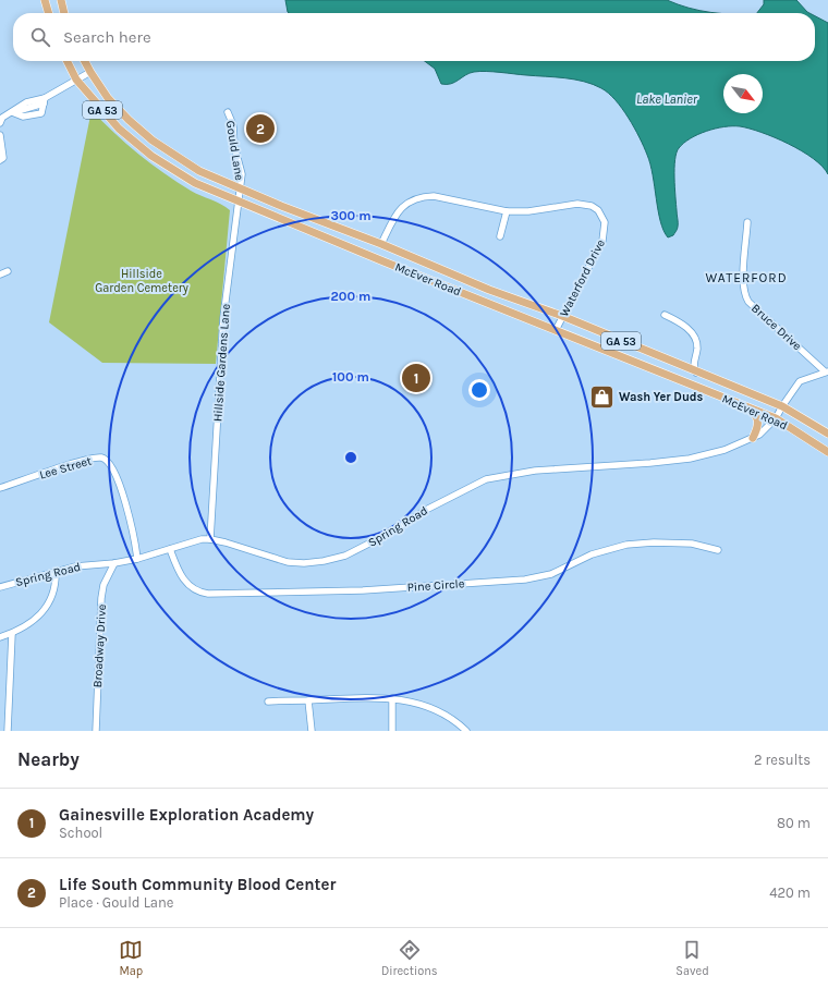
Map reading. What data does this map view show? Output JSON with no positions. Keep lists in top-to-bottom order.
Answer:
{
  "streets": {
    "main road": ["GA 53", "McEver Road"],
    "street": [
      "Gould Lane",
      "Waterford Drive",
      "Bruce Drive",
      "Hillside Gardens Lane",
      "Lee Street",
      "Spring Road",
      "Pine Circle",
      "Broadway Drive"
    ]
  },
  "crossings": [
    ["Gould Lane", "McEver Road"],
    ["Gould Lane", "Hillside Gardens Lane"],
    ["Waterford Drive", "McEver Road"],
    ["McEver Road", "Hillside Gardens Lane"],
    ["McEver Road", "Spring Road"],
    ["Bruce Drive", "Spring Road"],
    ["Hillside Gardens Lane", "Spring Road"],
    ["Lee Street", "Spring Road"],
    ["Spring Road", "Pine Circle"],
    ["Spring Road", "Broadway Drive"]
  ],
  "districts": ["WATERFORD"],
  "water": ["Lake Lanier"],
  "parks": ["Hillside Garden Cemetery"],
  "places": {
    "shop": ["Wash Yer Duds"]
  },
  "north": "bottom right",
  "page": {
    "search": "Search here",
    "pins": ["2", "1"],
    "heading": ["Nearby", "2 results"],
    "list": [
      {
        "mark": "1",
        "name": "Gainesville Exploration Academy",
        "note": "School",
        "value": "80 m"
      },
      {
        "mark": "2",
        "name": "Life South Community Blood Center",
        "note": "Place · Gould Lane",
        "value": "420 m"
      }
    ],
    "nav": ["Map", "Directions", "Saved"]
  },
  "rings": ["300 m", "200 m", "100 m"]
}
